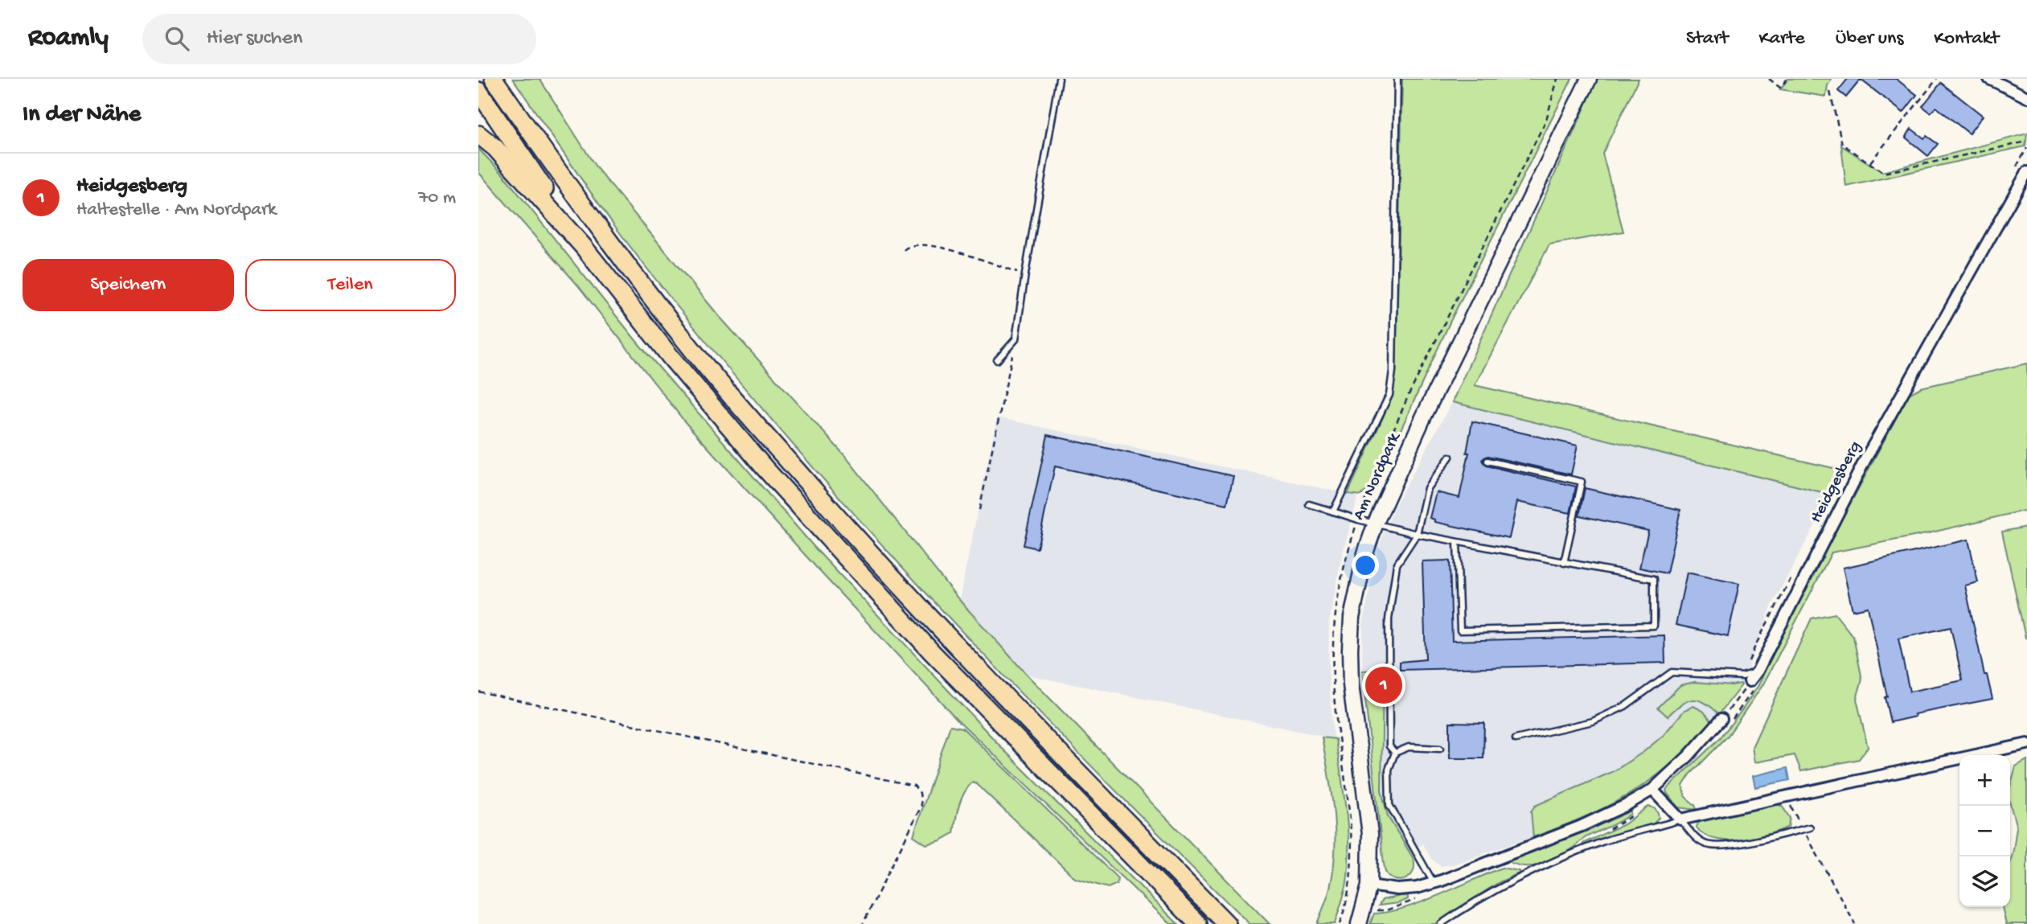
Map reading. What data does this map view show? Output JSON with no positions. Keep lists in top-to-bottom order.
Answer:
{
  "streets": {
    "street": ["Am Nordpark", "Heidgesberg"]
  },
  "page": {
    "header": "Roamly",
    "search": "Hier suchen",
    "nav": [
      "Start",
      "Karte",
      "Über uns",
      "Kontakt"
    ],
    "heading": "In der Nähe",
    "list": [
      {
        "mark": "1",
        "name": "Heidgesberg",
        "note": "Haltestelle · Am Nordpark",
        "value": "70 m"
      }
    ],
    "buttons": ["Speichern", "Teilen"],
    "pins": "1",
    "map_buttons": ["+", "−"]
  }
}
